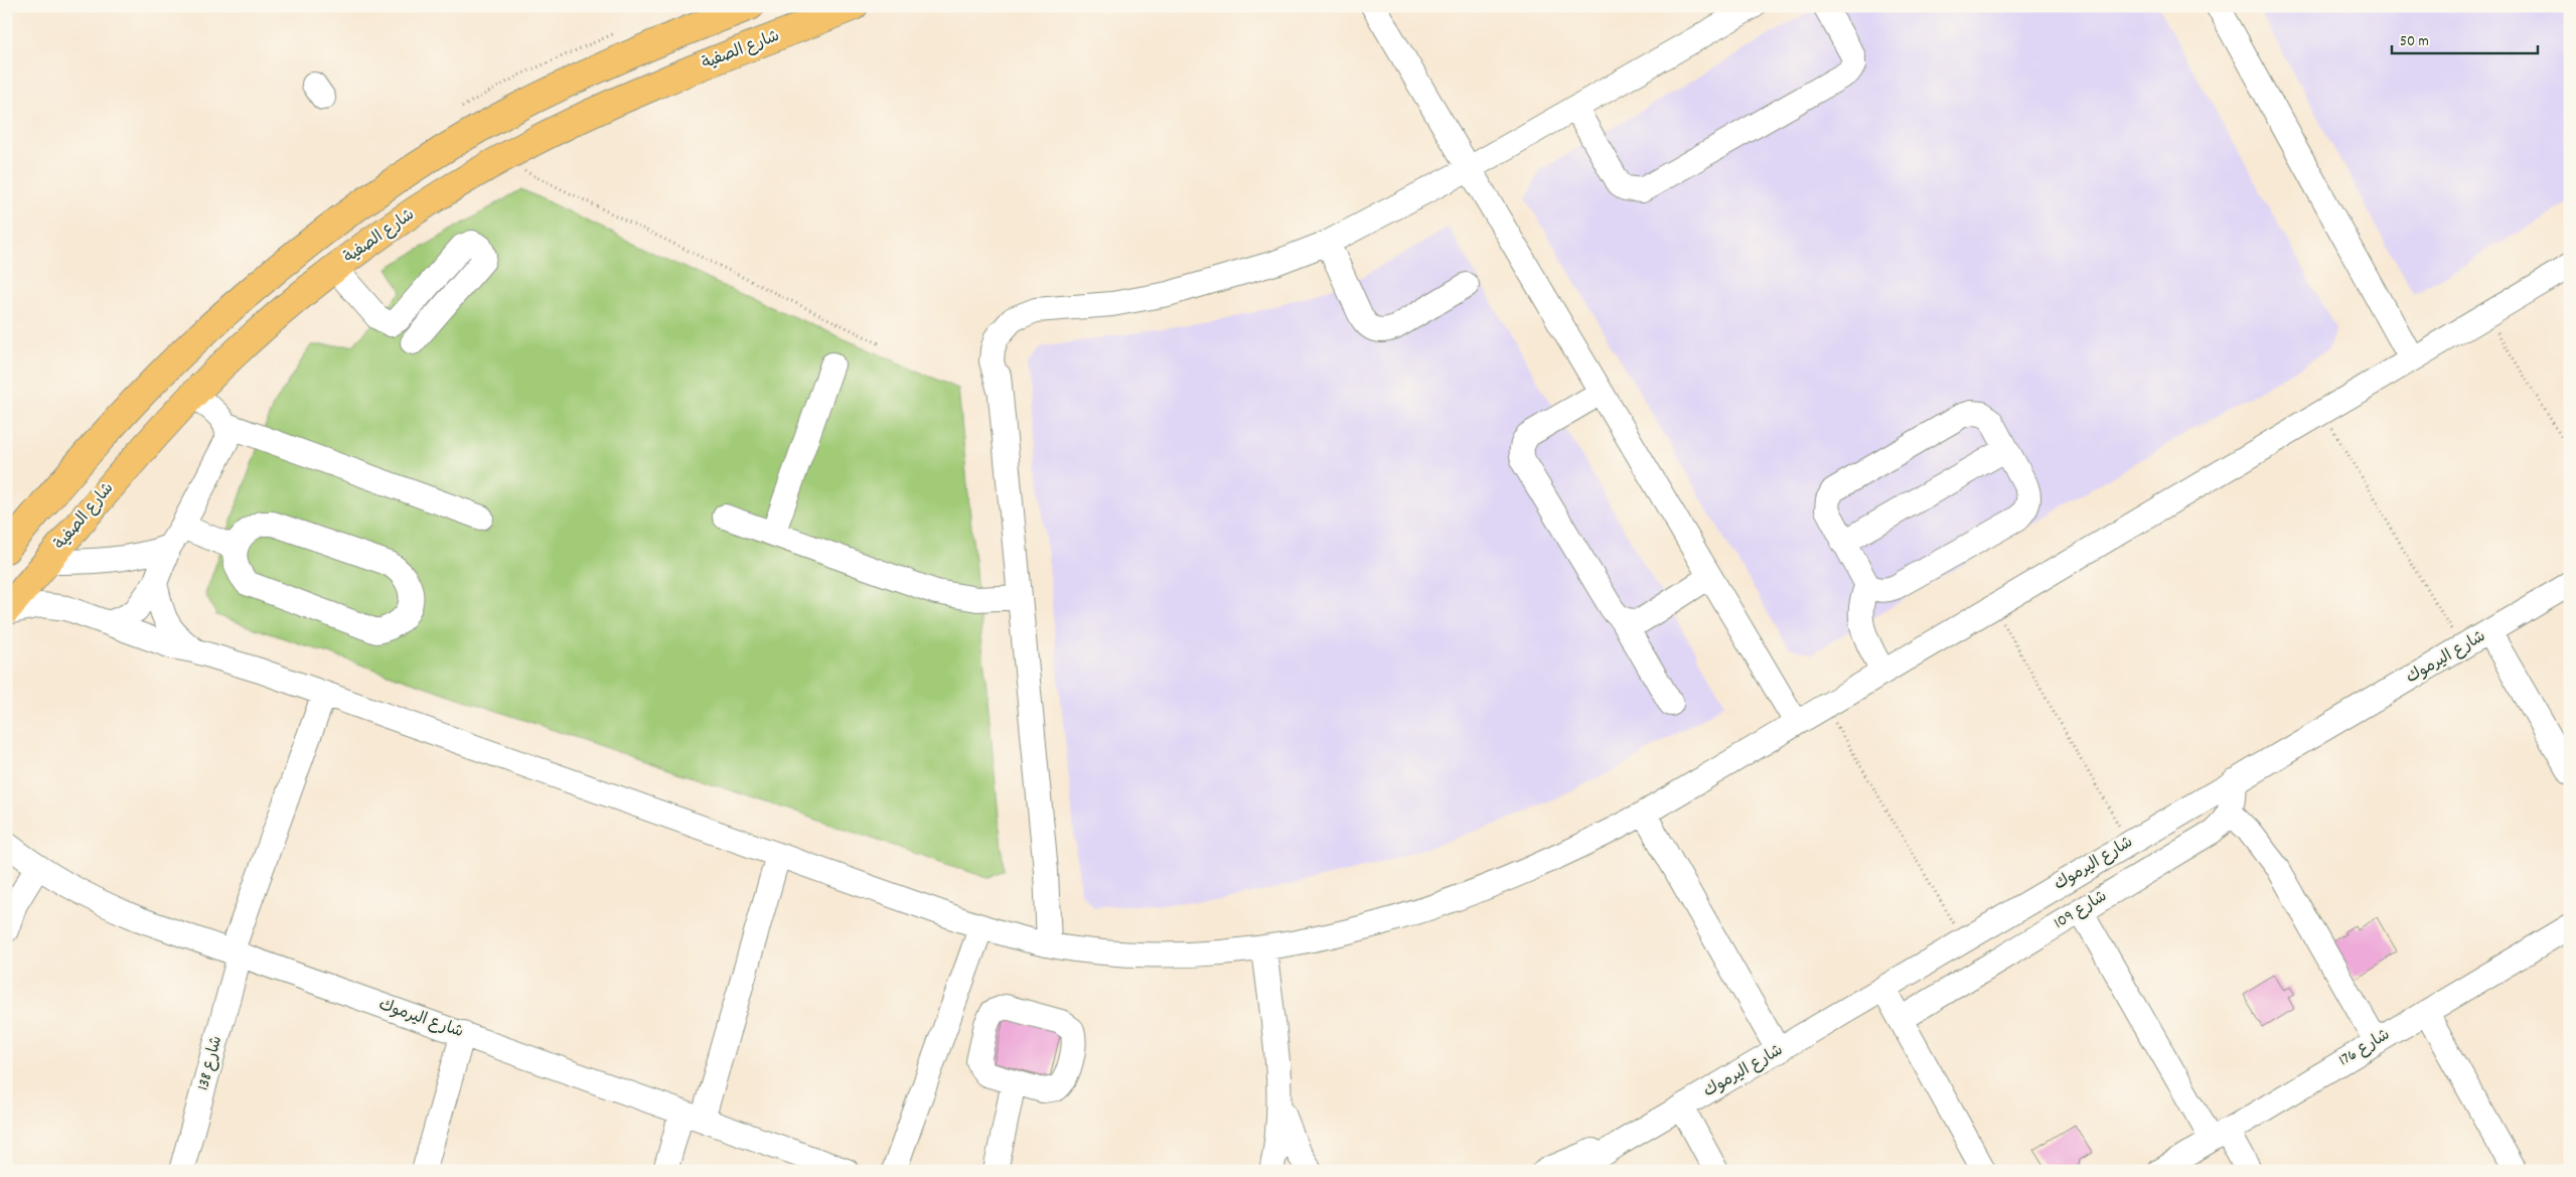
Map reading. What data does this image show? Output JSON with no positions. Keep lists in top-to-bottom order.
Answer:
{
  "streets": {
    "main road": ["شارع الصفية"],
    "street": [
      "شارع اليرموك",
      "شارع 109",
      "شارع 176",
      "شارع 138"
    ]
  },
  "crossings": [
    ["شارع اليرموك", "شارع 138"]
  ],
  "scale_bar": "50 m"
}
